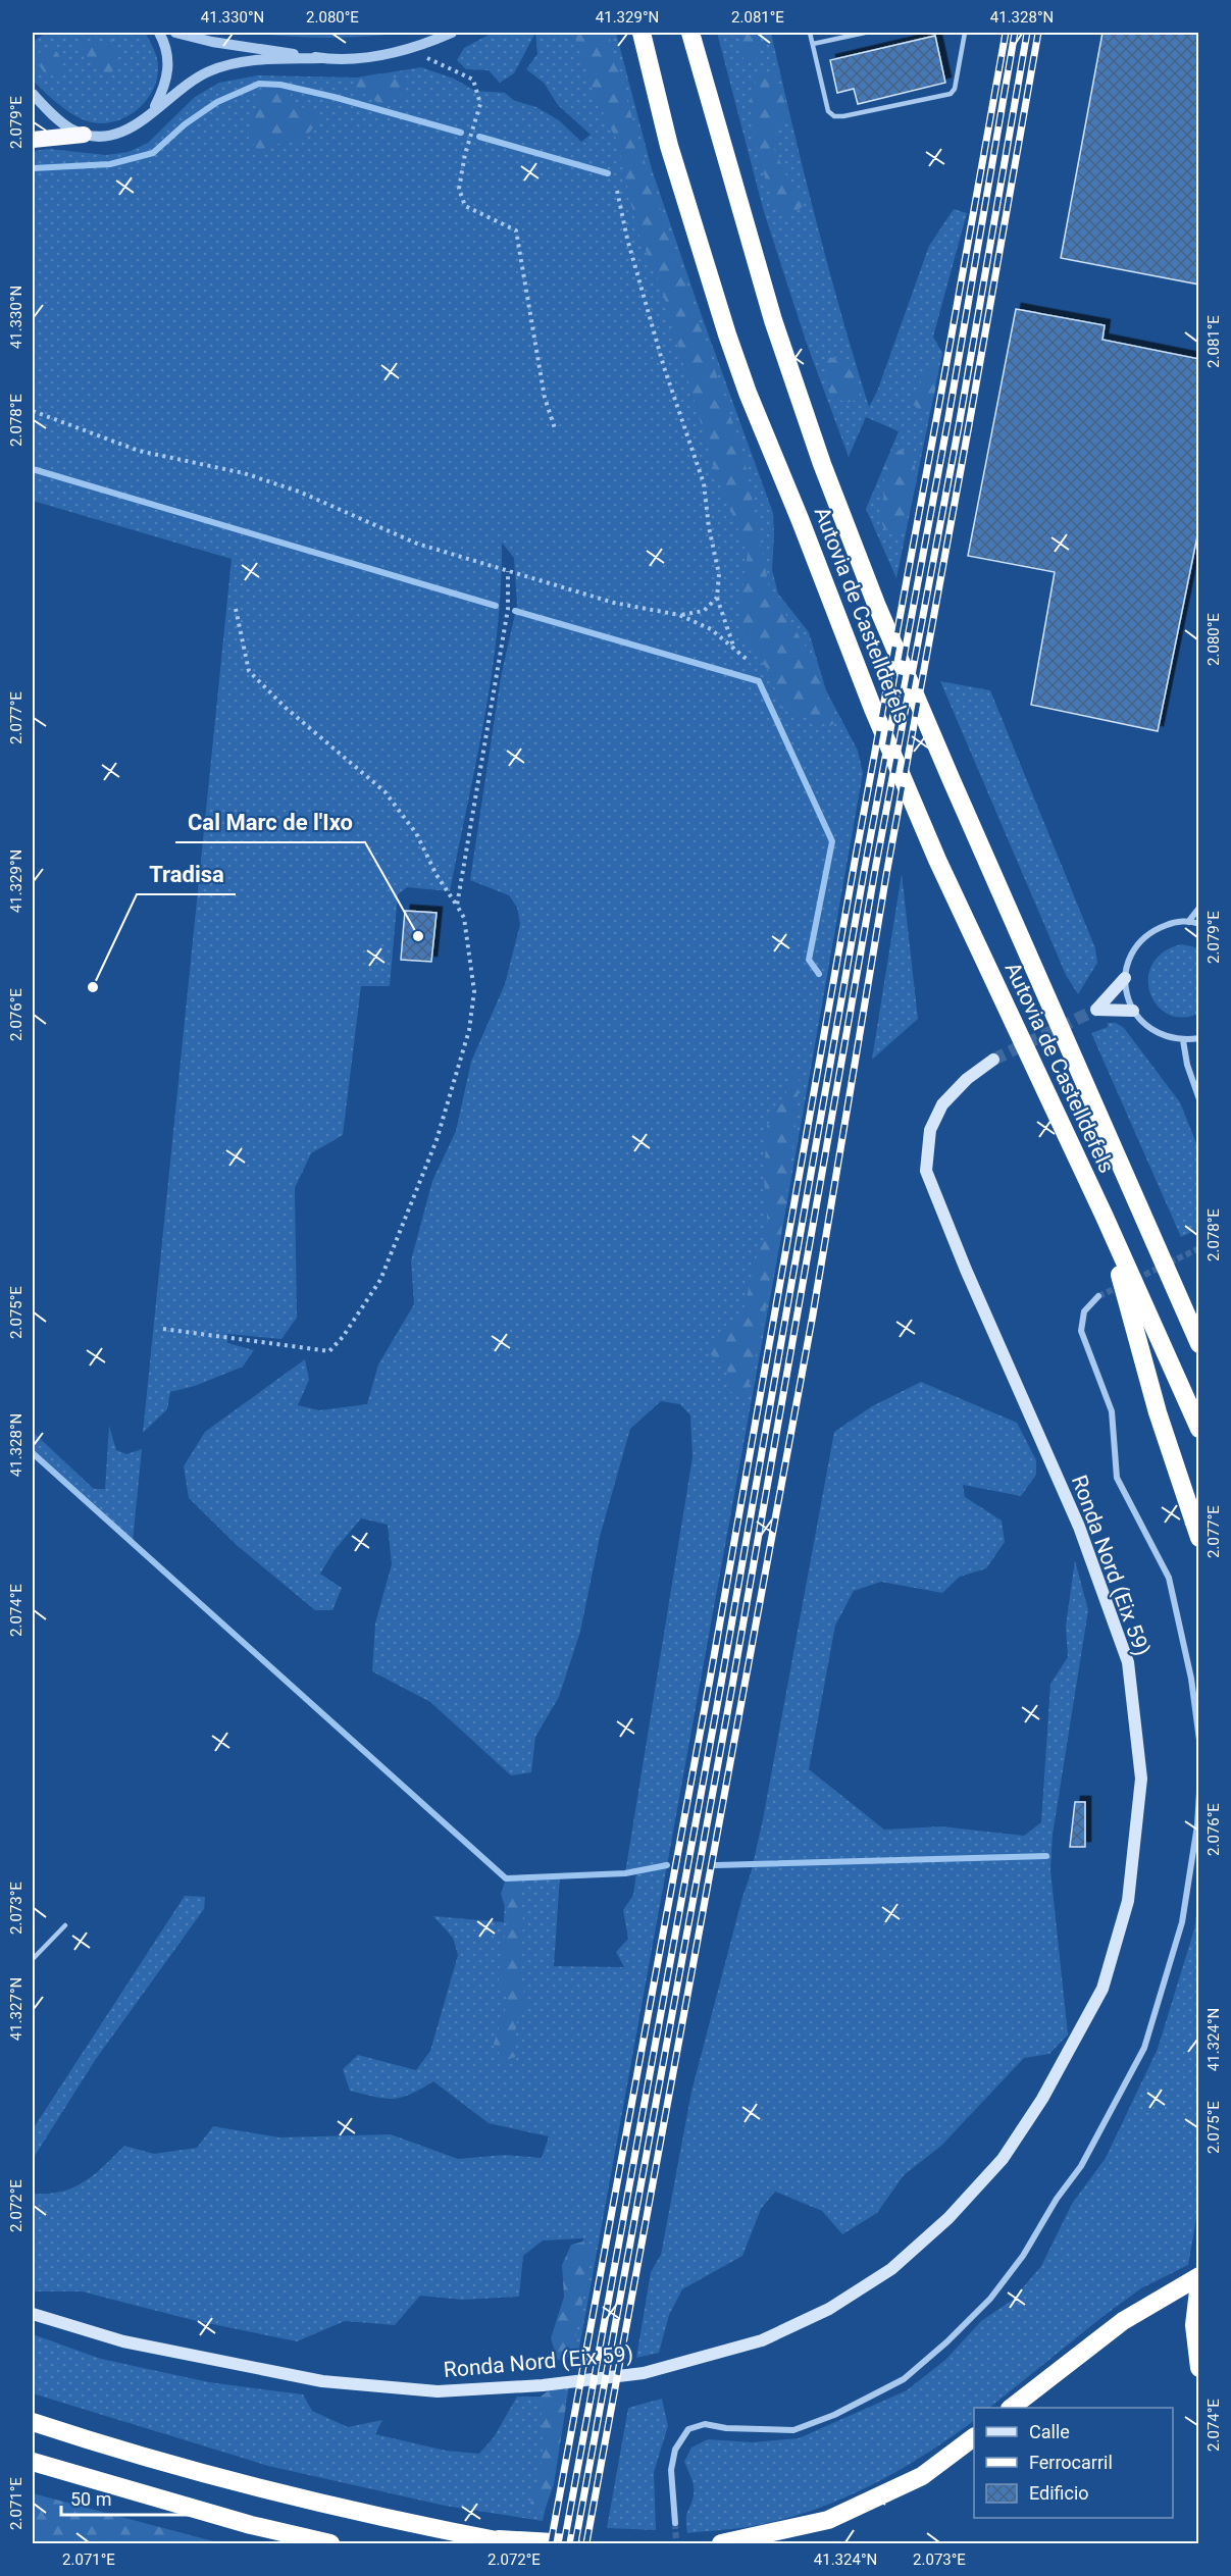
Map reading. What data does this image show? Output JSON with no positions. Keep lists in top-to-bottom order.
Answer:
{
  "streets": {
    "highway": ["Autovia de Castelldefels"],
    "main road": ["Ronda Nord (Eix 59)"]
  },
  "places": ["Cal Marc de l'Ixo", "Tradisa"],
  "legend": ["Calle", "Ferrocarril", "Edificio"],
  "scale_bar": "50 m",
  "coordinates": [
    "41.330°N",
    "2.080°E",
    "41.329°N",
    "2.081°E",
    "41.328°N",
    "2.079°E",
    "2.078°E",
    "2.077°E",
    "2.076°E",
    "2.075°E",
    "2.074°E",
    "2.073°E",
    "41.327°N",
    "41.324°N",
    "2.072°E",
    "2.071°E"
  ]
}
